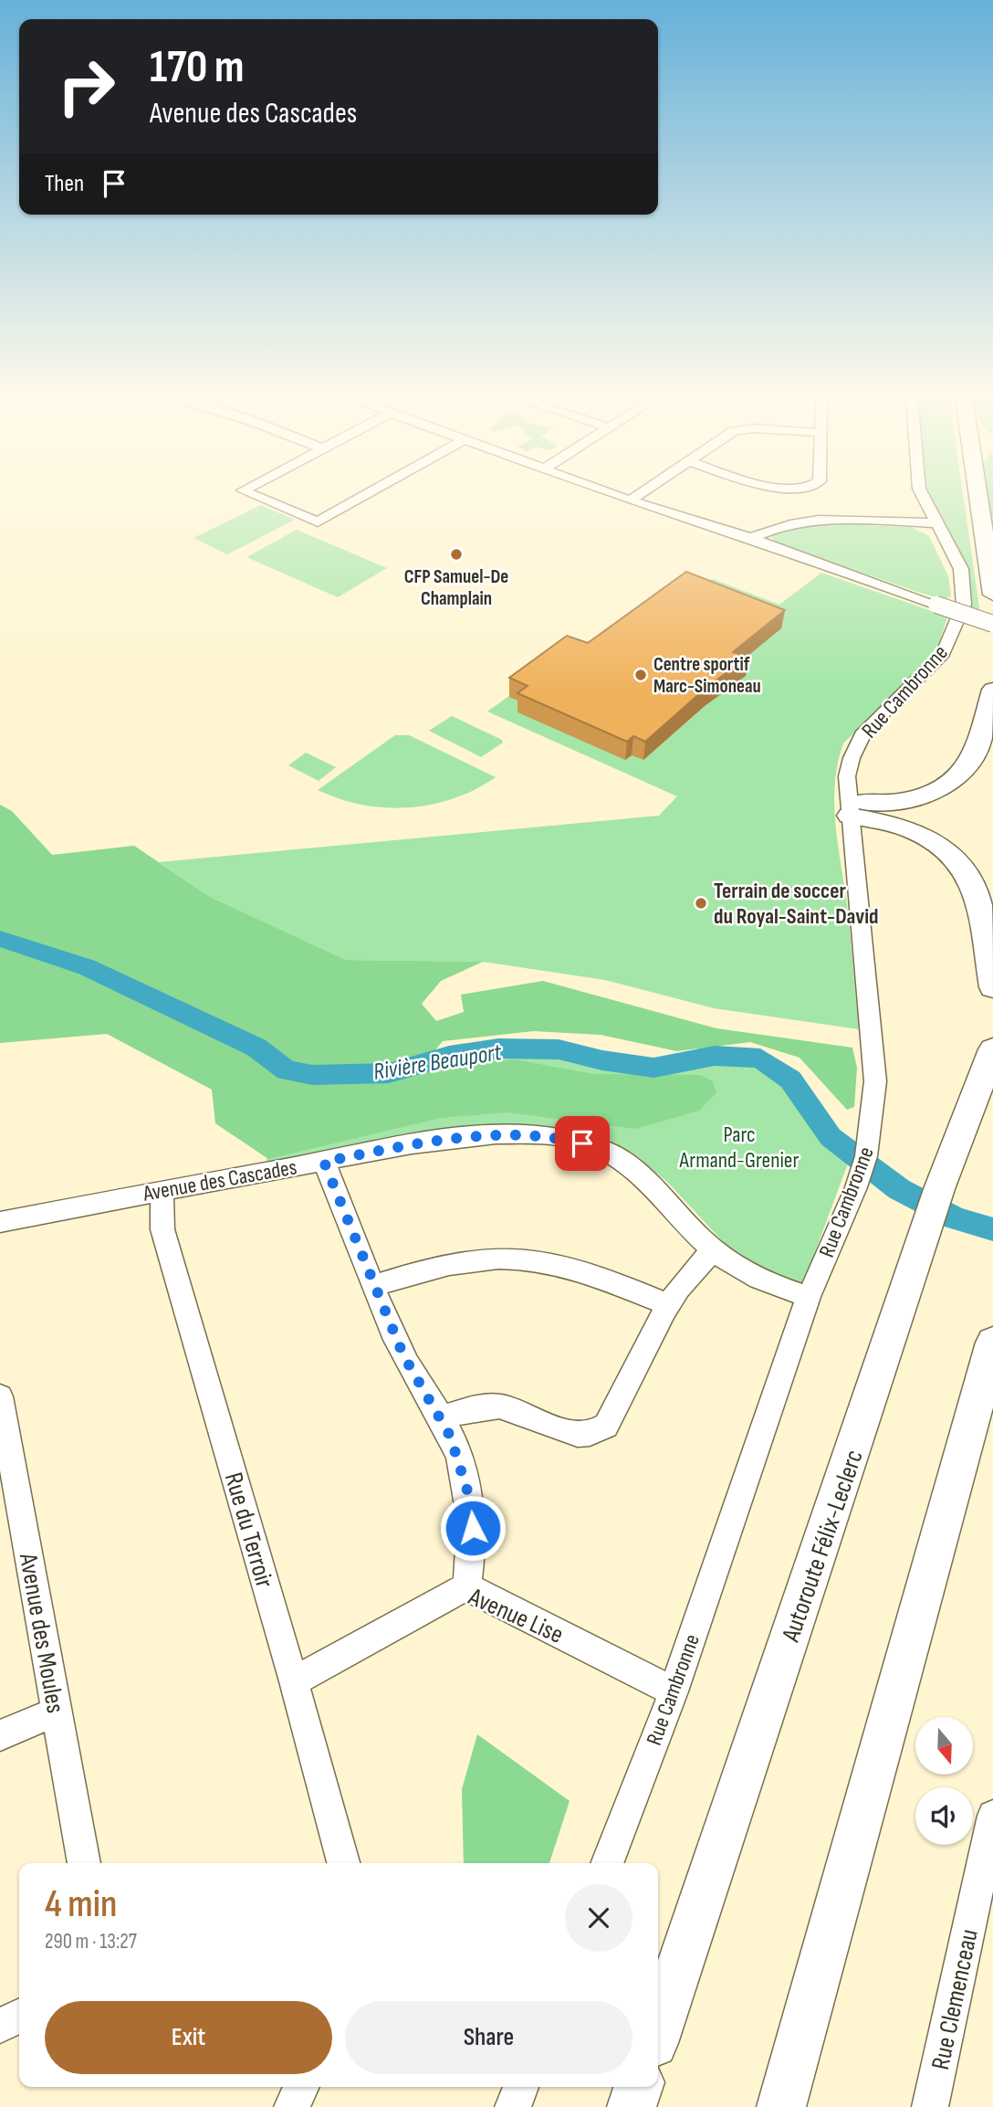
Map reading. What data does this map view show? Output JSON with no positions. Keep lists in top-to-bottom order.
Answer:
{
  "streets": {
    "highway": ["Autoroute Félix-Leclerc"],
    "street": [
      "Rue Cambronne",
      "Avenue des Cascades",
      "Rue du Terroir",
      "Avenue Lise",
      "Avenue des Moules",
      "Rue Clemenceau"
    ]
  },
  "crossings": [
    ["Rue Cambronne", "Avenue des Cascades"],
    ["Rue Cambronne", "Avenue Lise"],
    ["Avenue des Cascades", "Rue du Terroir"],
    ["Rue du Terroir", "Avenue Lise"]
  ],
  "water": ["Rivière Beauport"],
  "parks": ["Parc Armand-Grenier"],
  "places": ["CFP Samuel-De Champlain", "Centre sportif Marc-Simoneau", "Terrain de soccer du Royal-Saint-David"],
  "north": "bottom",
  "page": {
    "turn": ["170 m", "Avenue des Cascades"],
    "then": "Then",
    "heading": ["4 min", "290 m · 13:27"],
    "buttons": ["Exit", "Share"]
  }
}
